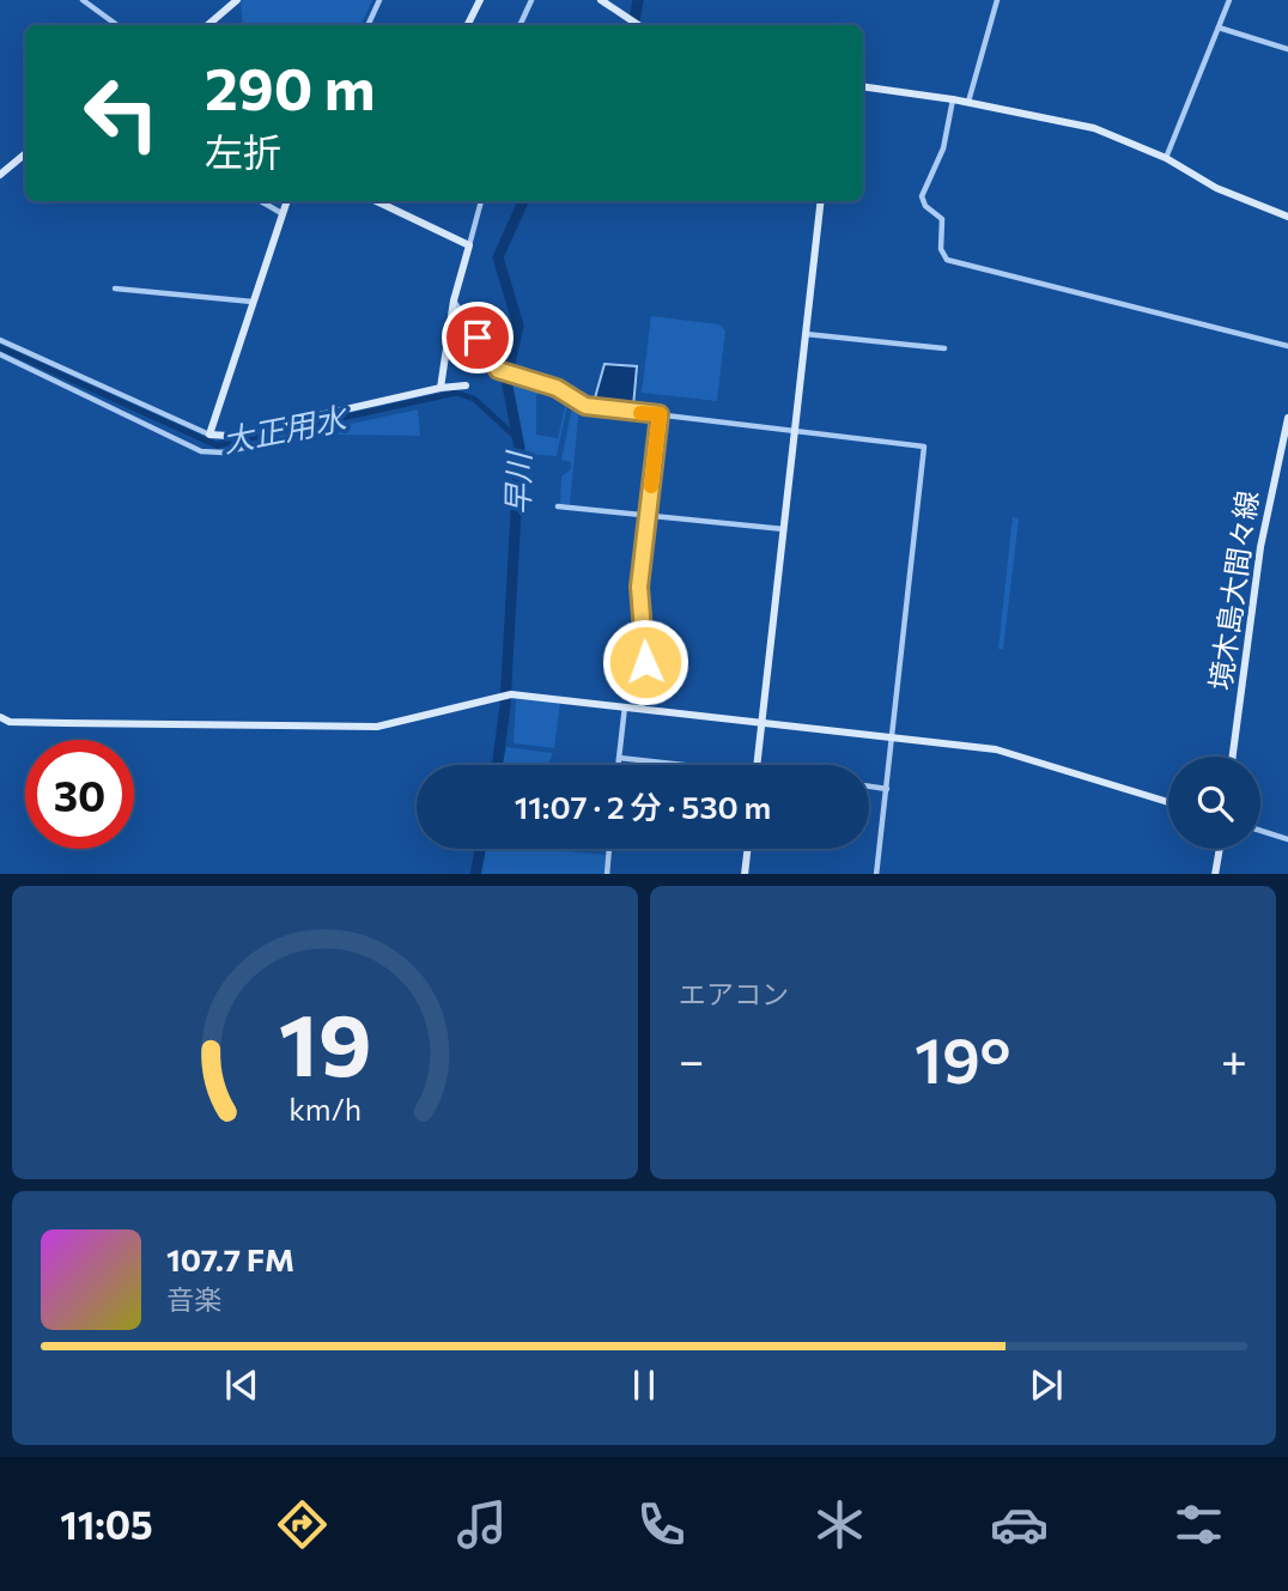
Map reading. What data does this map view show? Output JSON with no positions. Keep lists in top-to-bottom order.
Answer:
{
  "streets": {
    "street": ["境木島大間々線"]
  },
  "water": ["大正用水", "早川"],
  "page": {
    "turn": ["290 m", "左折"],
    "limit": "30",
    "trip": "11:07 · 2 分 · 530 m",
    "tile": "エアコン",
    "heat": ["−", "19°", "+"],
    "song": ["107.7 FM", "音楽"],
    "tabs": "11:05",
    "gauge": ["19", "km/h"]
  }
}
